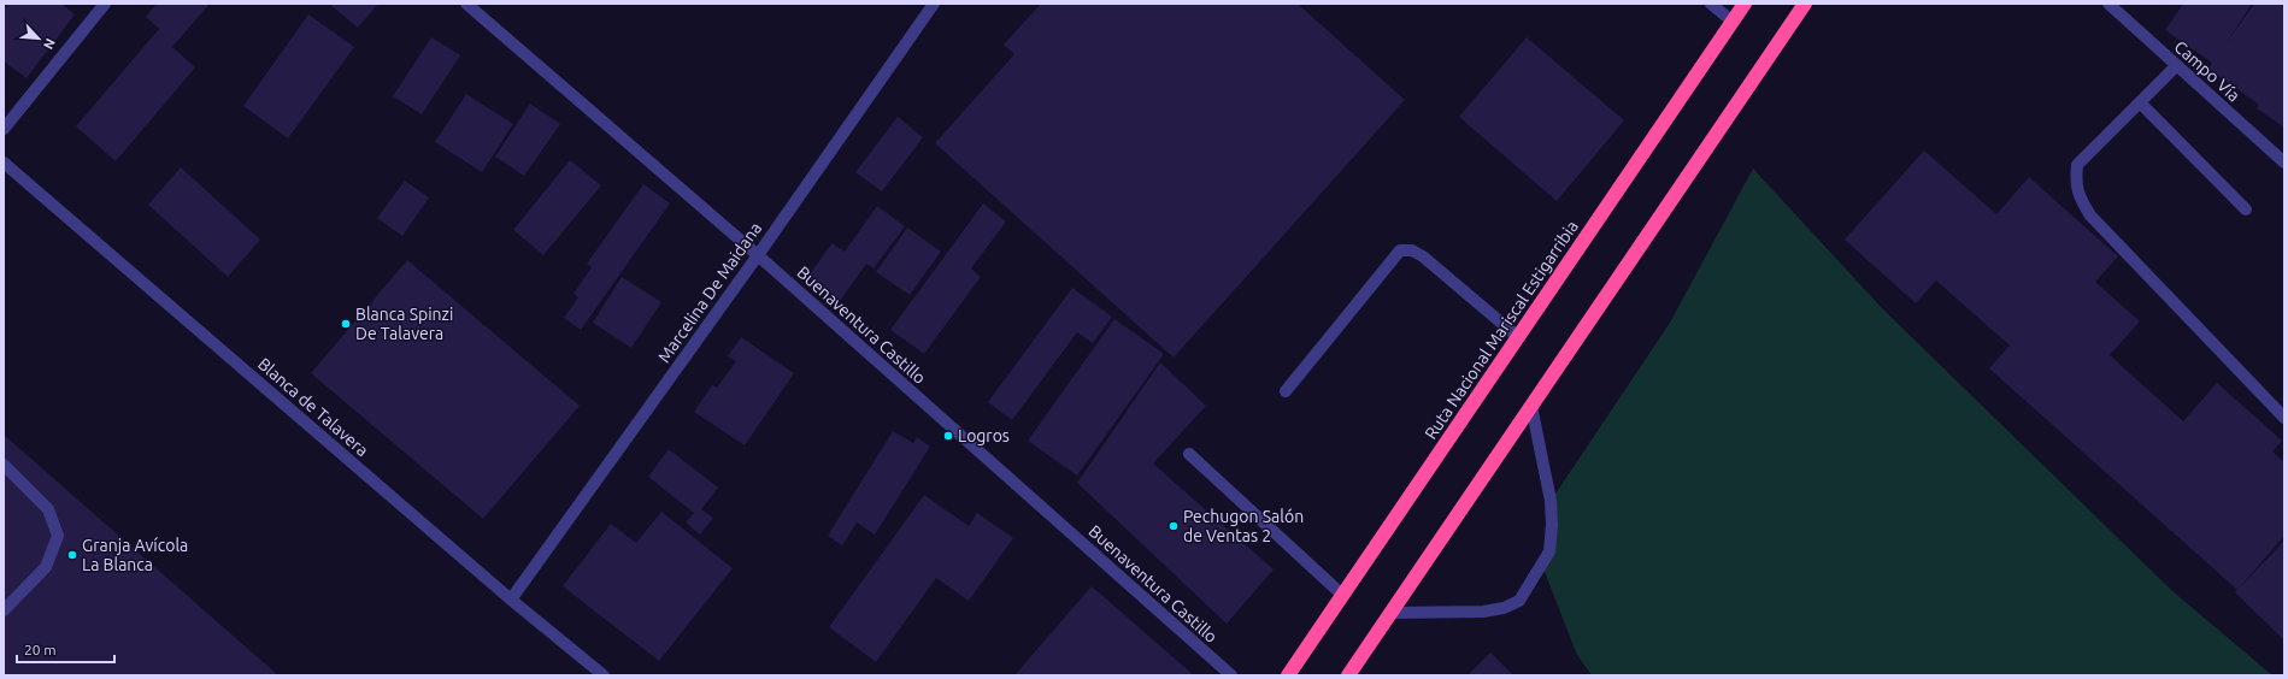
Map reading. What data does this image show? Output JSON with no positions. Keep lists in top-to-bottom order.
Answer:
{
  "streets": {
    "highway": ["Ruta Nacional Mariscal Estigarribia"],
    "street": [
      "Campo Vía",
      "Marcelina De Maidana",
      "Buenaventura Castillo",
      "Blanca de Talavera"
    ]
  },
  "crossings": [
    ["Marcelina De Maidana", "Buenaventura Castillo"],
    ["Marcelina De Maidana", "Blanca de Talavera"]
  ],
  "places": [
    "Blanca Spinzi De Talavera",
    "Logros",
    "Pechugon Salón de Ventas 2",
    "Granja Avícola La Blanca"
  ],
  "scale_bar": "20 m",
  "north": "bottom right"
}
